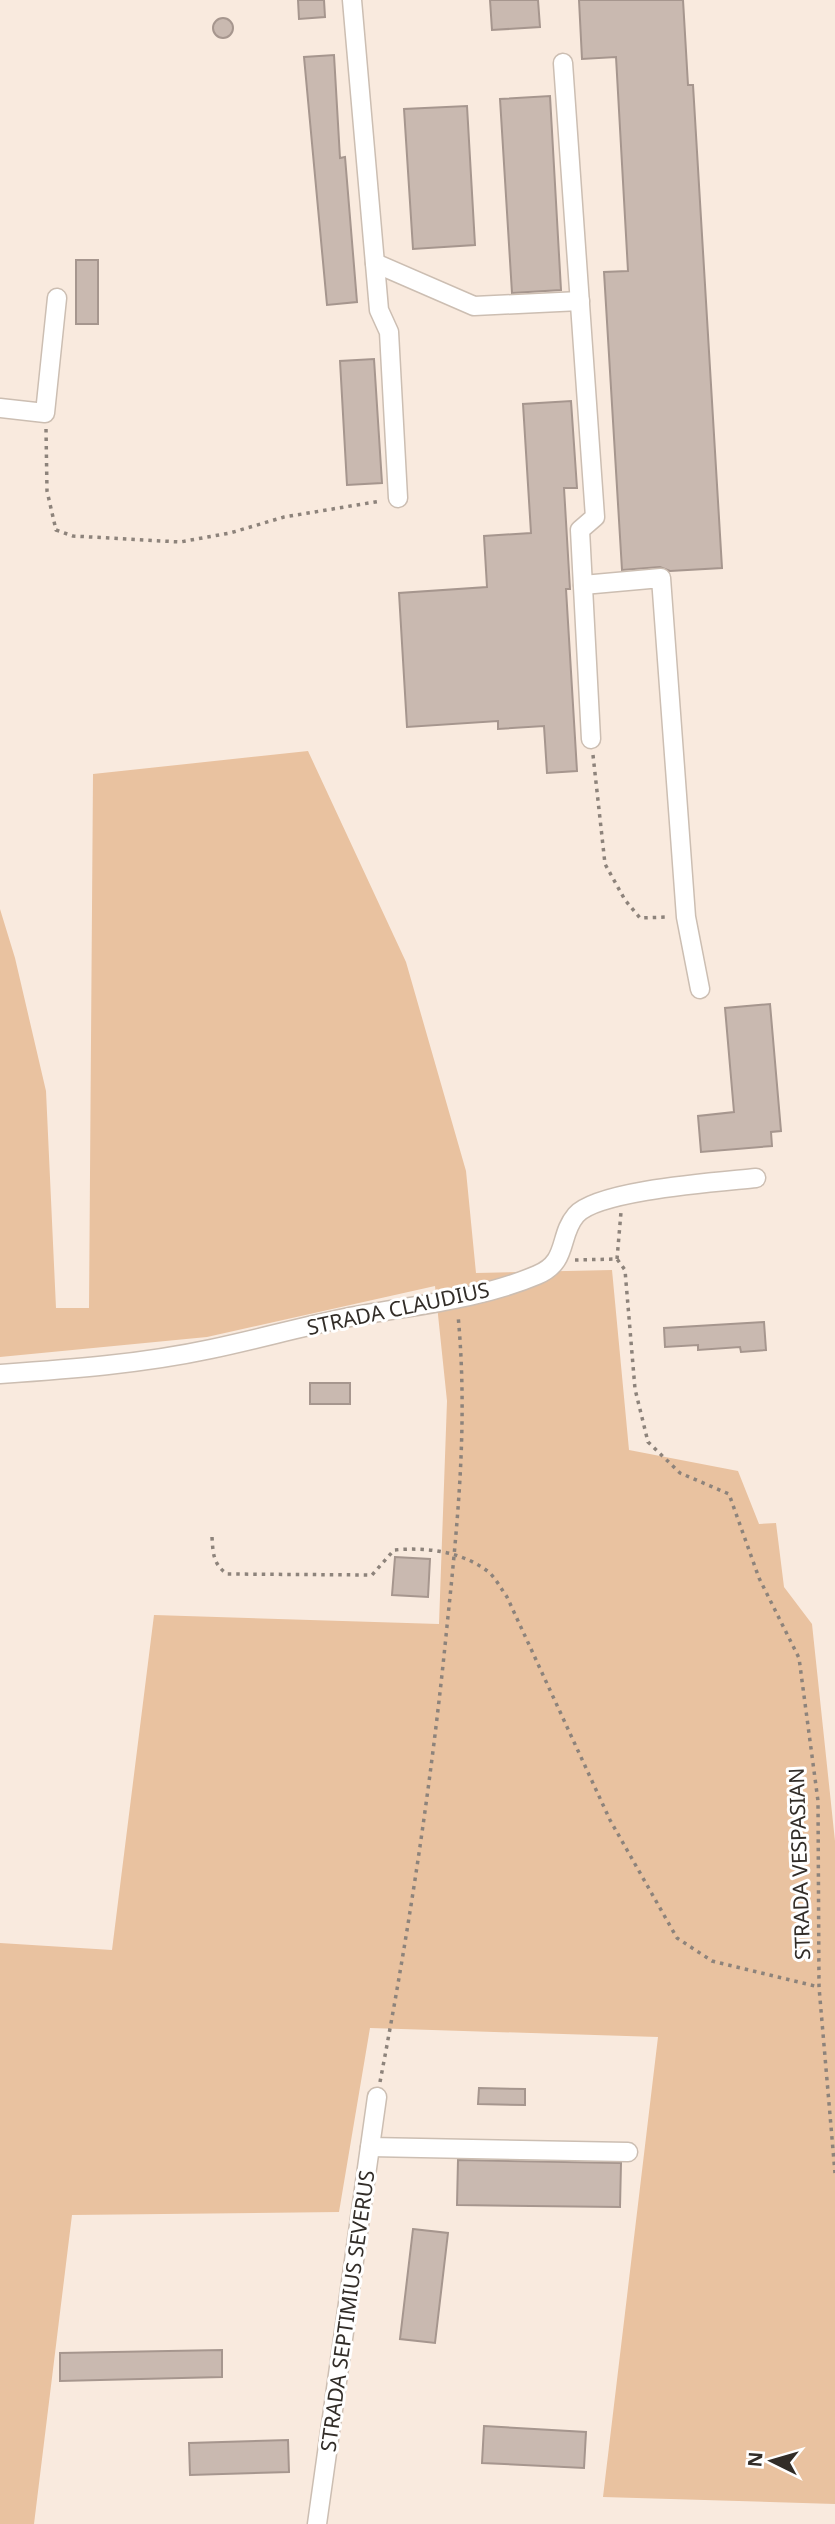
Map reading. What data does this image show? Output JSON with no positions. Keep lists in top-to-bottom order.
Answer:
{
  "streets": {
    "lane": ["STRADA CLAUDIUS", "STRADA SEPTIMIUS SEVERUS"],
    "path": ["STRADA VESPASIAN"]
  },
  "north": "left"
}
